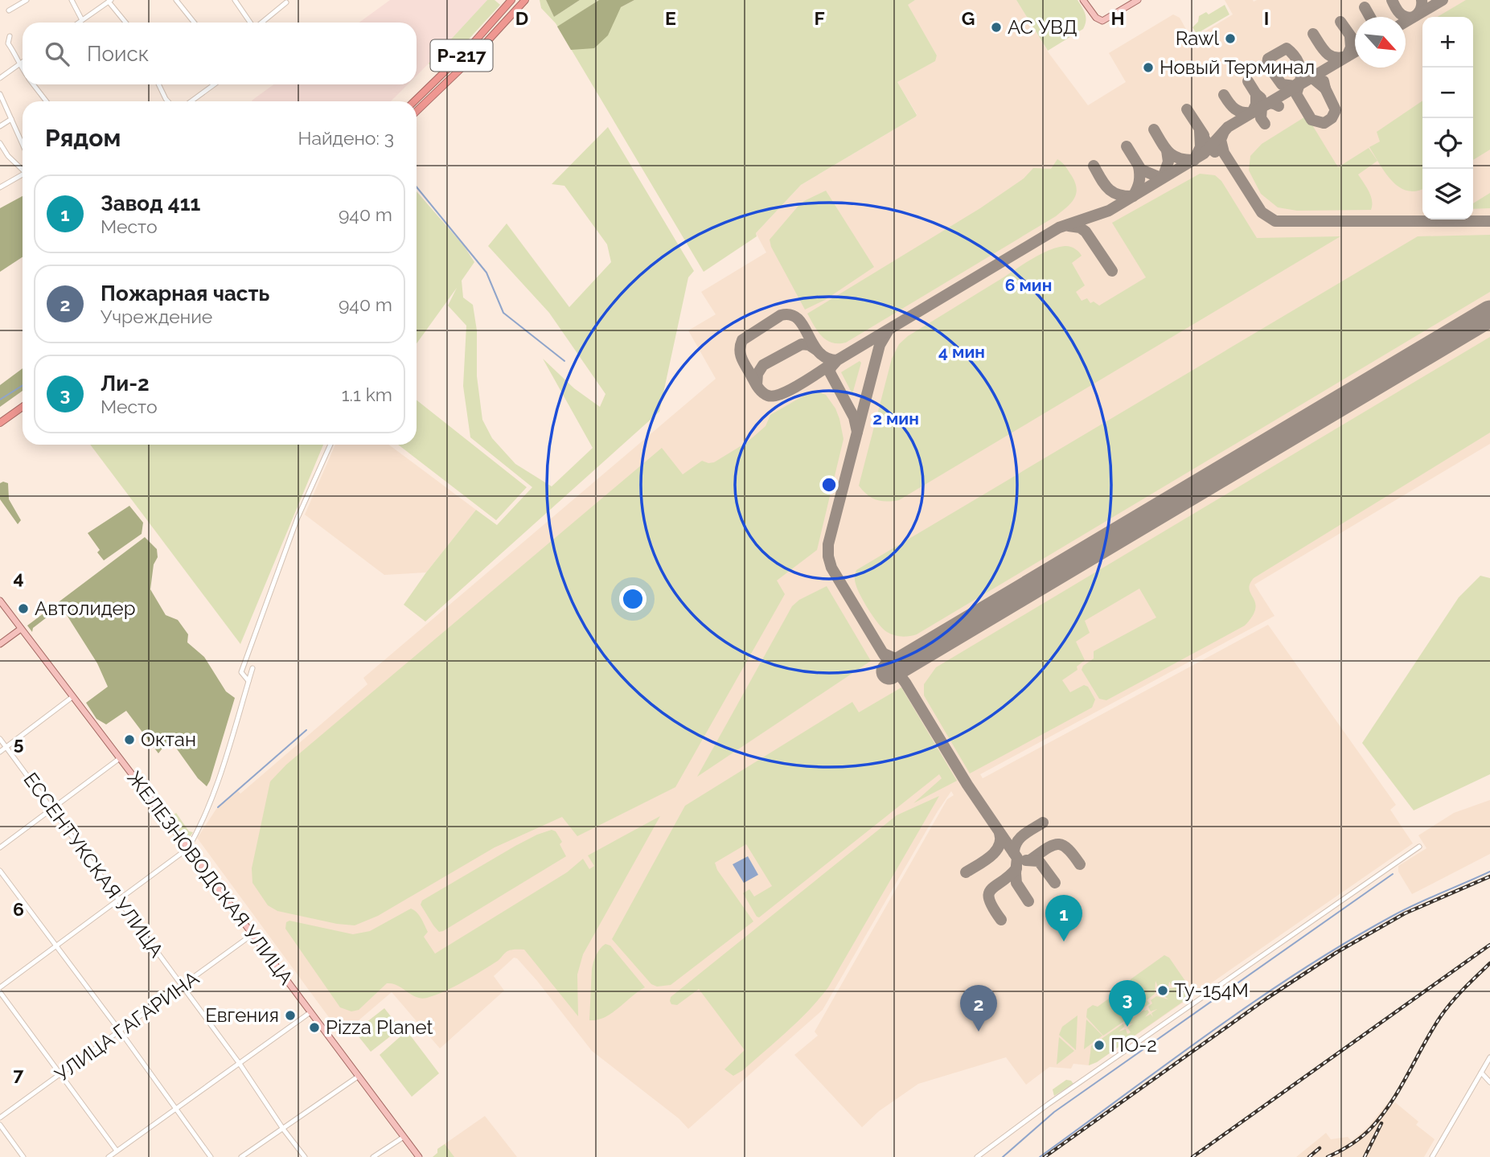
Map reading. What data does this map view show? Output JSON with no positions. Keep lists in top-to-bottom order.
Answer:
{
  "streets": {
    "highway": ["Р-217"],
    "main road": ["ЖЕЛЕЗНОВОДСКАЯ УЛИЦА"],
    "street": ["ЕССЕНТУКСКАЯ УЛИЦА", "УЛИЦА ГАГАРИНА"]
  },
  "crossings": [
    ["ЕССЕНТУКСКАЯ УЛИЦА", "УЛИЦА ГАГАРИНА"],
    ["ЖЕЛЕЗНОВОДСКАЯ УЛИЦА", "УЛИЦА ГАГАРИНА"]
  ],
  "places": [
    "АС УВД",
    "Rawl",
    "Новый Терминал",
    "Автолидер",
    "Октан",
    "Ту-154М",
    "Евгения",
    "Pizza Planet",
    "ПО-2"
  ],
  "north": "bottom right",
  "page": {
    "map_buttons": ["+", "−"],
    "search": "Поиск",
    "heading": ["Рядом", "Найдено: 3"],
    "list": [
      {
        "mark": "1",
        "name": "Завод 411",
        "note": "Место",
        "value": "940 m"
      },
      {
        "mark": "2",
        "name": "Пожарная часть",
        "note": "Учреждение",
        "value": "940 m"
      },
      {
        "mark": "3",
        "name": "Ли-2",
        "note": "Место",
        "value": "1.1 km"
      }
    ],
    "pins": ["1", "3", "2"]
  },
  "grid": {
    "columns": [
      "D",
      "E",
      "F",
      "G",
      "H",
      "I"
    ],
    "rows": [
      "4",
      "5",
      "6",
      "7"
    ]
  },
  "rings": ["6 мин", "4 мин", "2 мин"]
}
